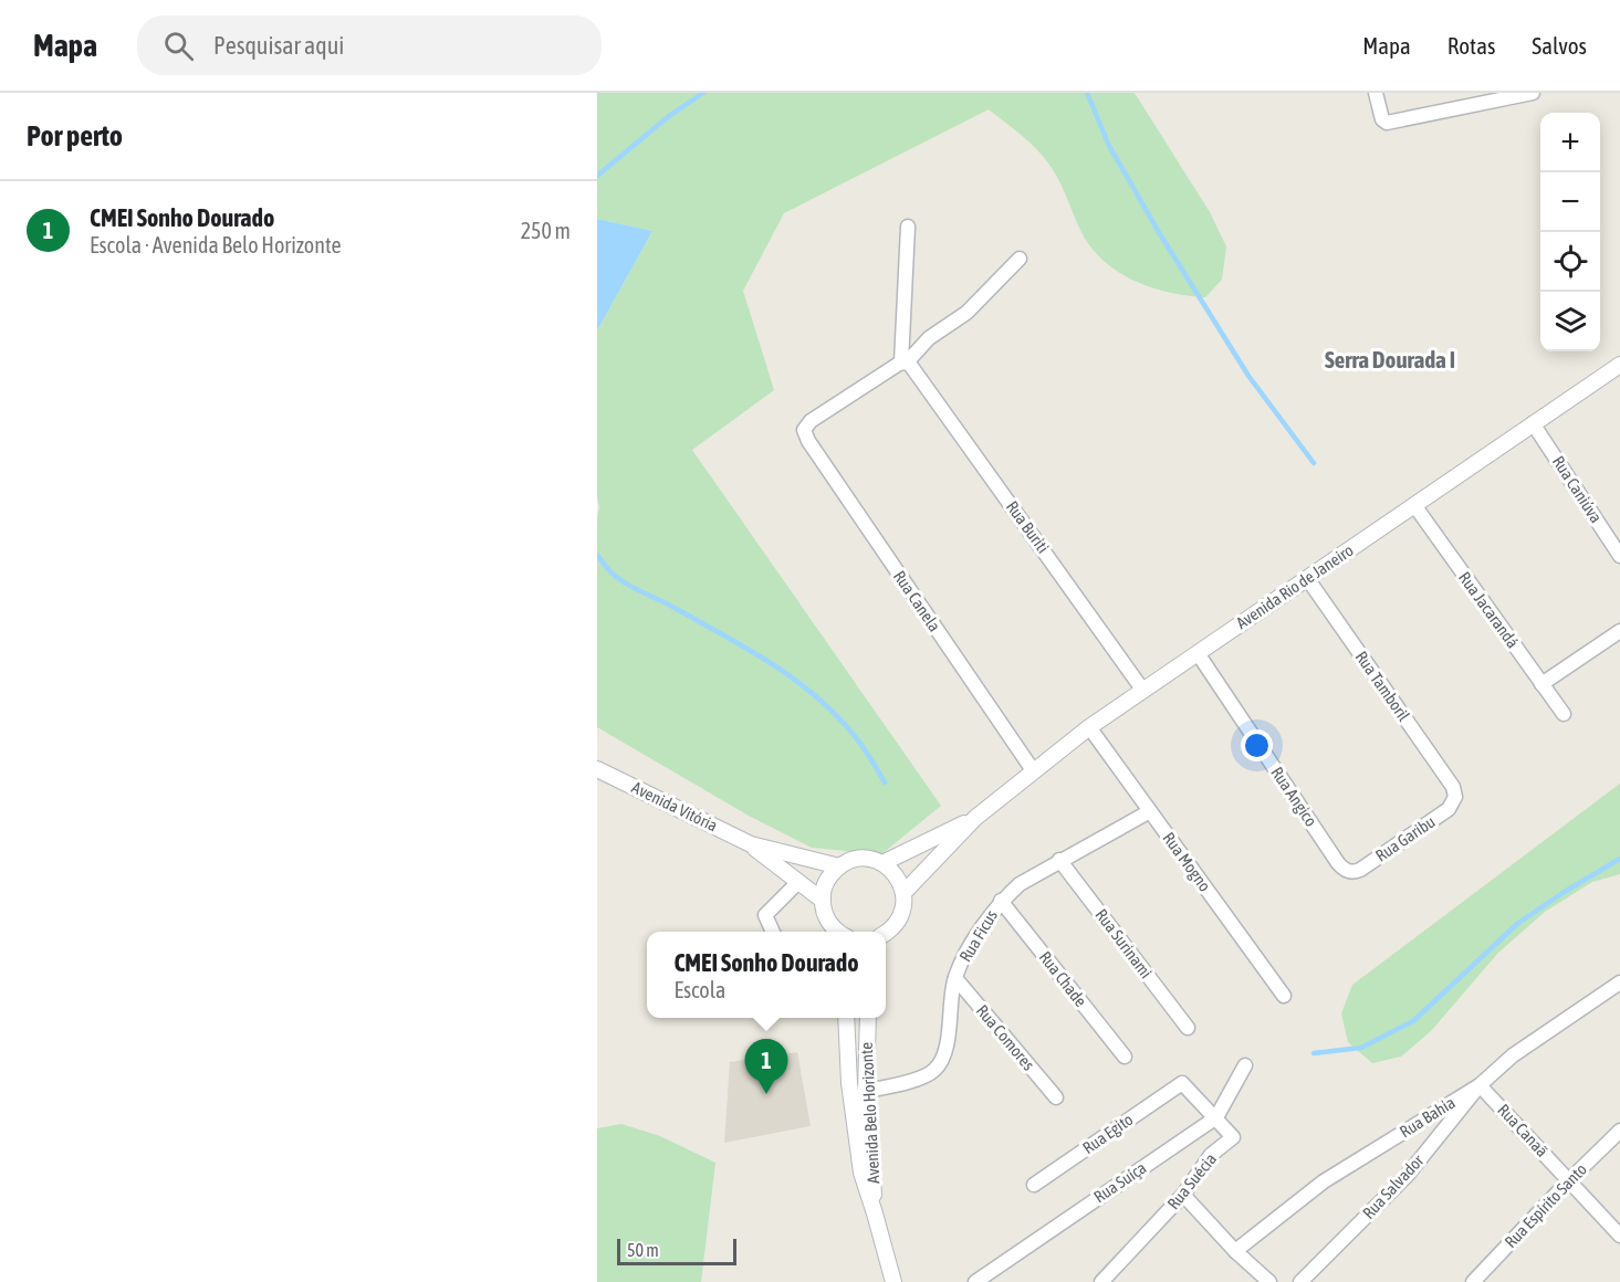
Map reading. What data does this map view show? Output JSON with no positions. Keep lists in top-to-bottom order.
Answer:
{
  "streets": {
    "street": [
      "Rua Caniúva",
      "Rua Buriti",
      "Avenida Rio de Janeiro",
      "Rua Canela",
      "Rua Jacarandá",
      "Rua Tamboril",
      "Rua Angico",
      "Avenida Vitória",
      "Rua Garibu",
      "Rua Mogno",
      "Rua Ficus",
      "Rua Surinami",
      "Rua Chade",
      "Rua Comores",
      "Avenida Belo Horizonte",
      "Rua Bahia",
      "Rua Canaã",
      "Rua Egito",
      "Rua Suécia",
      "Rua Suíça",
      "Rua Salvador",
      "Rua Espírito Santo"
    ]
  },
  "crossings": [
    ["Rua Caniúva", "Avenida Rio de Janeiro"],
    ["Rua Buriti", "Avenida Rio de Janeiro"],
    ["Rua Buriti", "Rua Canela"],
    ["Avenida Rio de Janeiro", "Rua Canela"],
    ["Avenida Rio de Janeiro", "Rua Jacarandá"],
    ["Avenida Rio de Janeiro", "Rua Tamboril"],
    ["Avenida Rio de Janeiro", "Rua Angico"],
    ["Avenida Rio de Janeiro", "Rua Mogno"],
    ["Rua Tamboril", "Rua Garibu"],
    ["Rua Angico", "Rua Garibu"],
    ["Rua Mogno", "Rua Ficus"],
    ["Rua Ficus", "Rua Surinami"],
    ["Rua Ficus", "Rua Chade"],
    ["Rua Ficus", "Rua Comores"],
    ["Rua Ficus", "Avenida Belo Horizonte"],
    ["Rua Bahia", "Rua Canaã"],
    ["Rua Bahia", "Rua Salvador"],
    ["Rua Canaã", "Rua Salvador"],
    ["Rua Canaã", "Rua Espírito Santo"],
    ["Rua Egito", "Rua Suécia"],
    ["Rua Suécia", "Rua Suíça"]
  ],
  "districts": ["Serra Dourada I"],
  "scale_bar": "50 m",
  "page": {
    "header": "Mapa",
    "search": "Pesquisar aqui",
    "nav": ["Mapa", "Rotas", "Salvos"],
    "heading": "Por perto",
    "map_buttons": ["+", "−"],
    "list": [
      {
        "mark": "1",
        "name": "CMEI Sonho Dourado",
        "note": "Escola · Avenida Belo Horizonte",
        "value": "250 m"
      }
    ],
    "popup": ["CMEI Sonho Dourado", "Escola"],
    "pins": "1",
    "scale": "50 m"
  }
}
